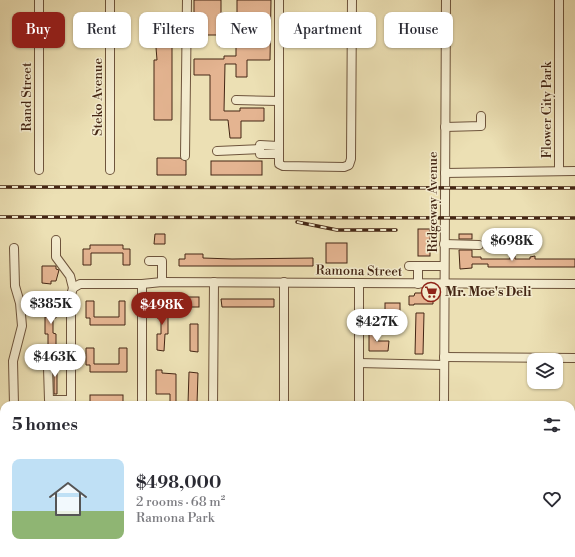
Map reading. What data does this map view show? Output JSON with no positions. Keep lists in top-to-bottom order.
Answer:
{
  "streets": {
    "street": [
      "Rand Street",
      "Steko Avenue",
      "Flower City Park",
      "Ridgeway Avenue",
      "Ramona Street"
    ]
  },
  "crossings": [
    ["Ridgeway Avenue", "Ramona Street"]
  ],
  "places": {
    "supermarket": ["Mr. Moe's Deli"]
  },
  "page": {
    "chip": [
      "Buy",
      "Rent",
      "Filters",
      "New",
      "Apartment",
      "House"
    ],
    "price": [
      "$698K",
      "$385K",
      "$498K",
      "$427K",
      "$463K"
    ],
    "heading": "5 homes",
    "list": [
      {
        "name": "$498,000",
        "note": "2 rooms · 68 m² · Ramona Park"
      }
    ]
  }
}
